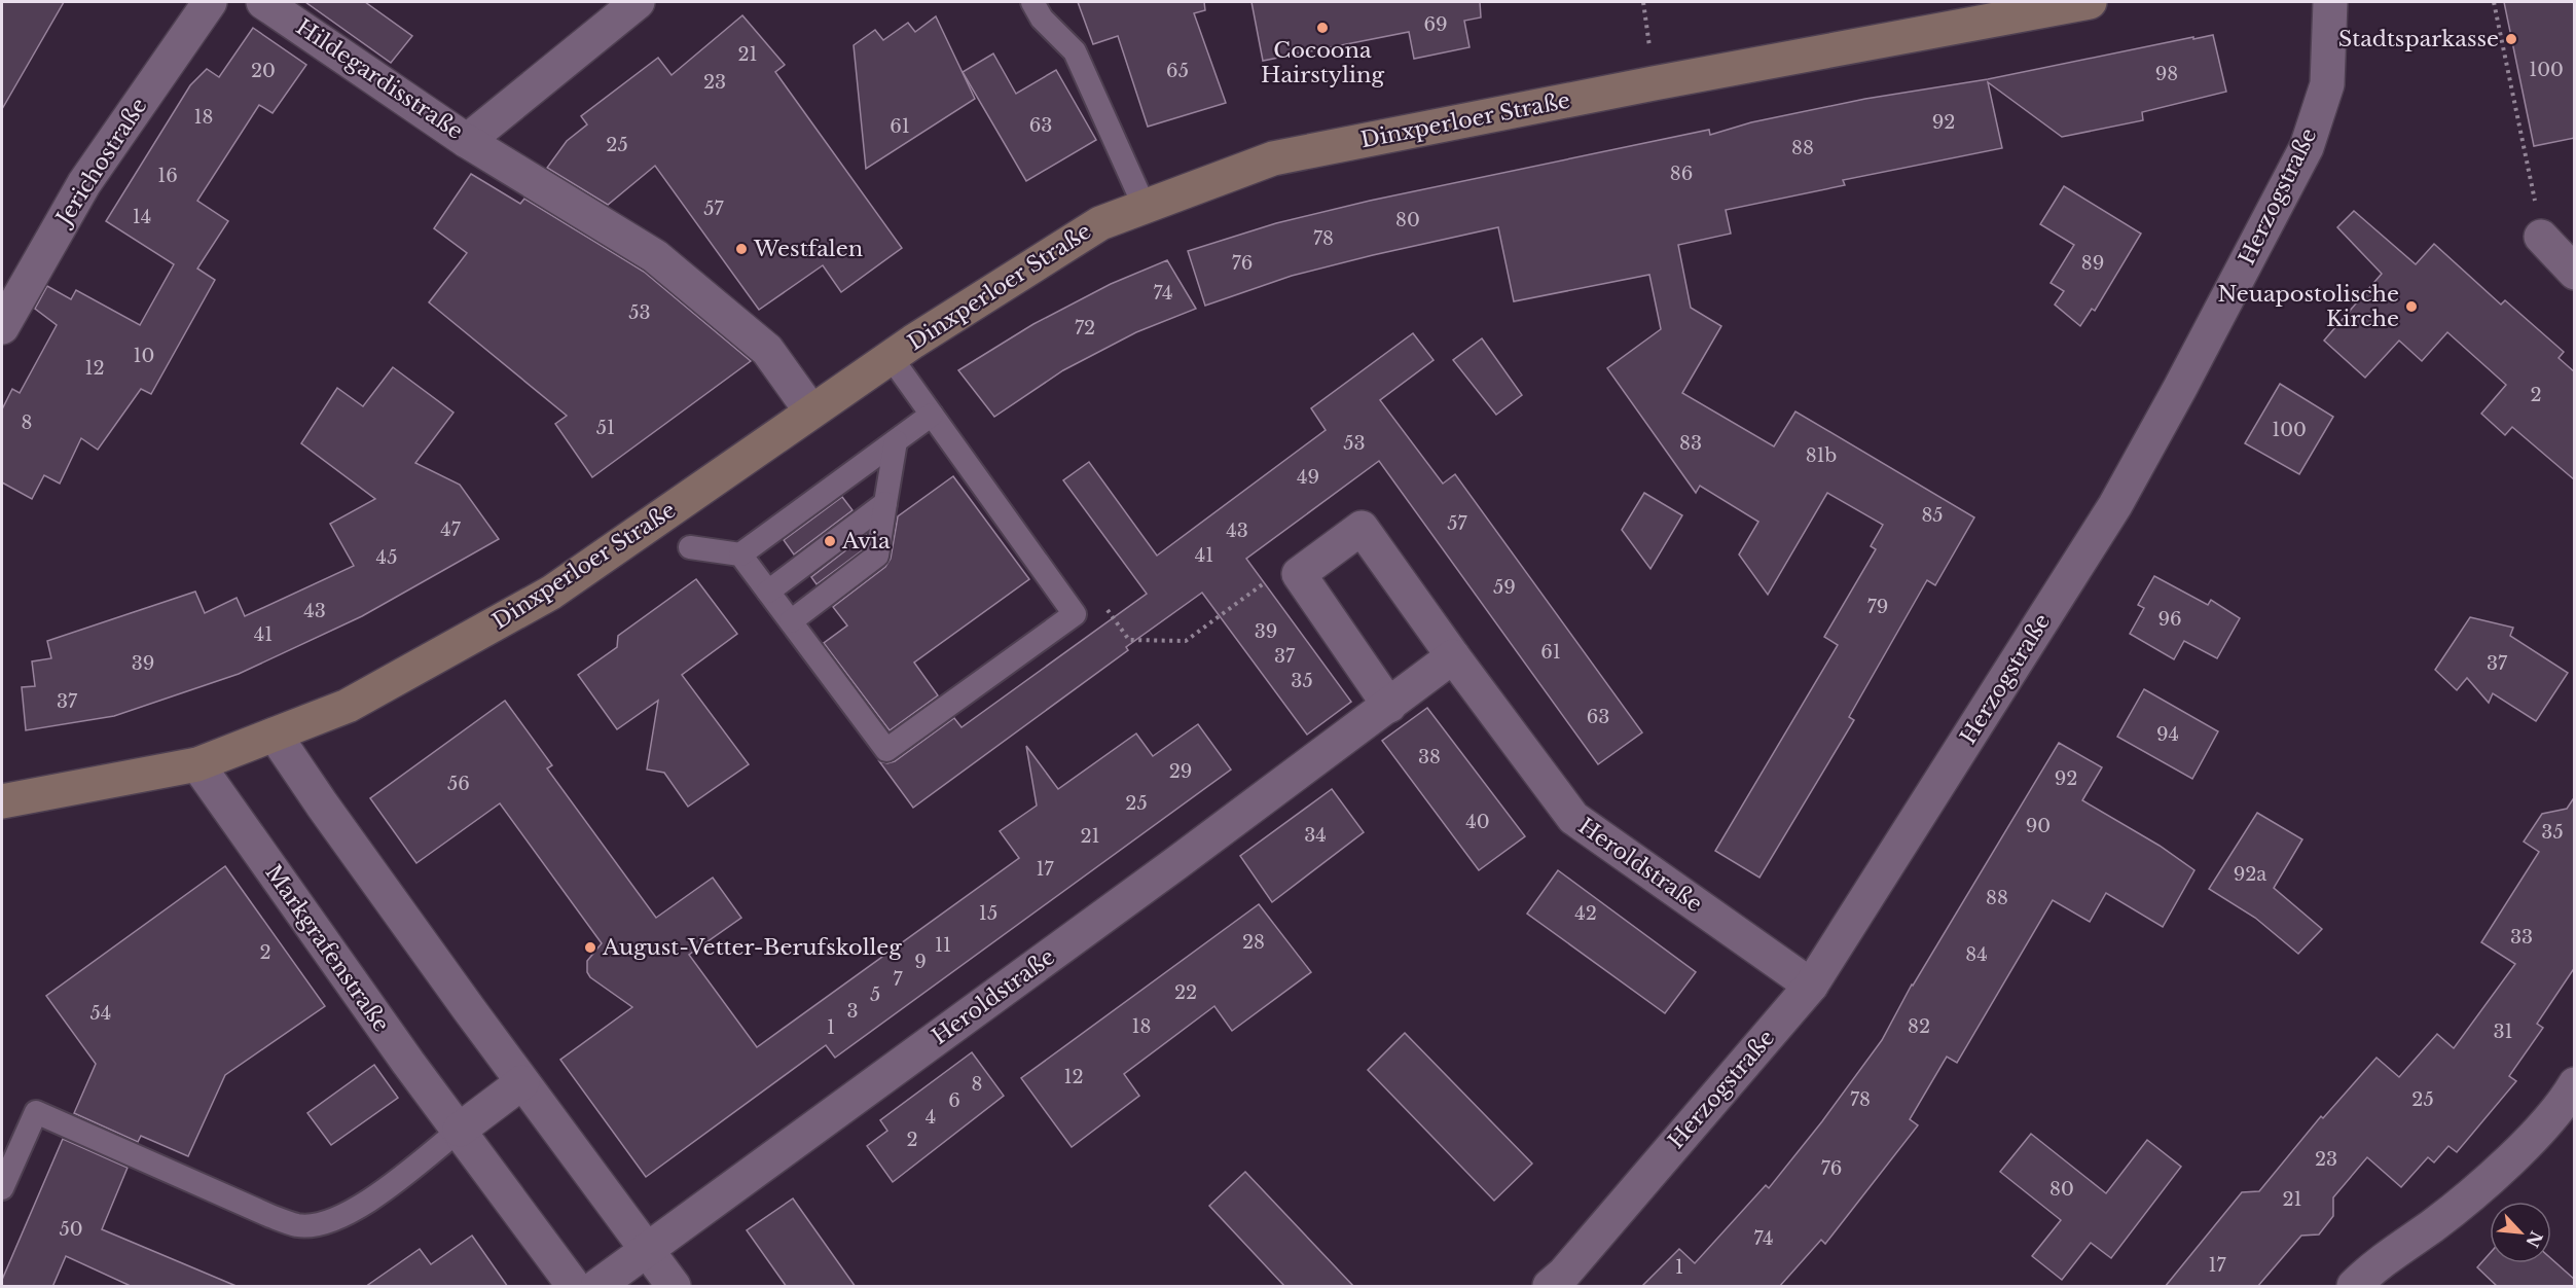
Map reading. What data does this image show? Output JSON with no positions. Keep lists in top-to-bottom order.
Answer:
{
  "streets": {
    "main road": ["Dinxperloer Straße"],
    "street": [
      "Hildegardisstraße",
      "Jerichostraße",
      "Herzogstraße",
      "Heroldstraße",
      "Markgrafenstraße"
    ]
  },
  "crossings": [
    ["Dinxperloer Straße", "Markgrafenstraße"],
    ["Herzogstraße", "Heroldstraße"]
  ],
  "places": [
    "Cocoona Hairstyling",
    "Stadtsparkasse",
    "Westfalen",
    "Neuapostolische Kirche",
    "Avia",
    "August-Vetter-Berufskolleg"
  ],
  "house_numbers": [
    "69",
    "21",
    "100",
    "20",
    "65",
    "98",
    "23",
    "18",
    "92",
    "63",
    "61",
    "25",
    "88",
    "86",
    "16",
    "57",
    "14",
    "80",
    "78",
    "76",
    "89",
    "74",
    "53",
    "72",
    "10",
    "12",
    "2",
    "8",
    "51",
    "100",
    "53",
    "83",
    "81b",
    "49",
    "85",
    "57",
    "47",
    "43",
    "41",
    "45",
    "59",
    "79",
    "43",
    "96",
    "39",
    "41",
    "61",
    "37",
    "39",
    "37",
    "35",
    "37",
    "63",
    "94",
    "38",
    "29",
    "92",
    "56",
    "25",
    "40",
    "90",
    "35",
    "34",
    "21",
    "17",
    "92a",
    "88",
    "15",
    "42",
    "33",
    "28",
    "11",
    "2",
    "84",
    "9",
    "7",
    "22",
    "5",
    "3",
    "54",
    "18",
    "82",
    "1",
    "31",
    "12",
    "8",
    "78",
    "25",
    "6",
    "4",
    "2",
    "23",
    "76",
    "80",
    "21",
    "50",
    "74",
    "17",
    "1"
  ],
  "north": "bottom right"
}
